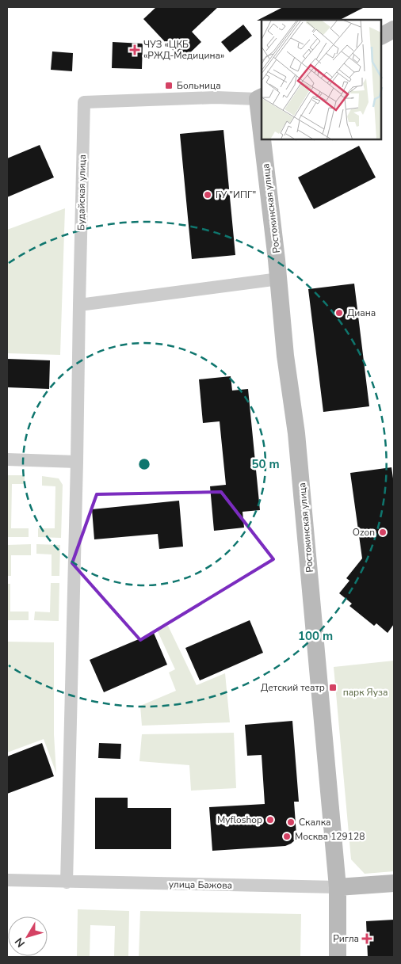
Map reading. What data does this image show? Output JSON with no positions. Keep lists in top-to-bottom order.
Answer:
{
  "streets": {
    "street": ["Будайская улица", "Ростокинская улица", "улица Бажова"]
  },
  "crossings": [
    ["Будайская улица", "Ростокинская улица"],
    ["Будайская улица", "улица Бажова"],
    ["Ростокинская улица", "улица Бажова"]
  ],
  "parks": ["парк Яуза"],
  "places": {
    "health": ["ЧУЗ «ЦКБ «РЖД-Медицина»", "Ригла"],
    "transit": ["Больница", "Детский театр"],
    "other": [
      "ГУ \"ИПГ\"",
      "Диана",
      "Ozon",
      "Myfloshop",
      "Скалка",
      "Москва 129128"
    ]
  },
  "north": "bottom left",
  "rings": ["50 m", "100 m"]
}
